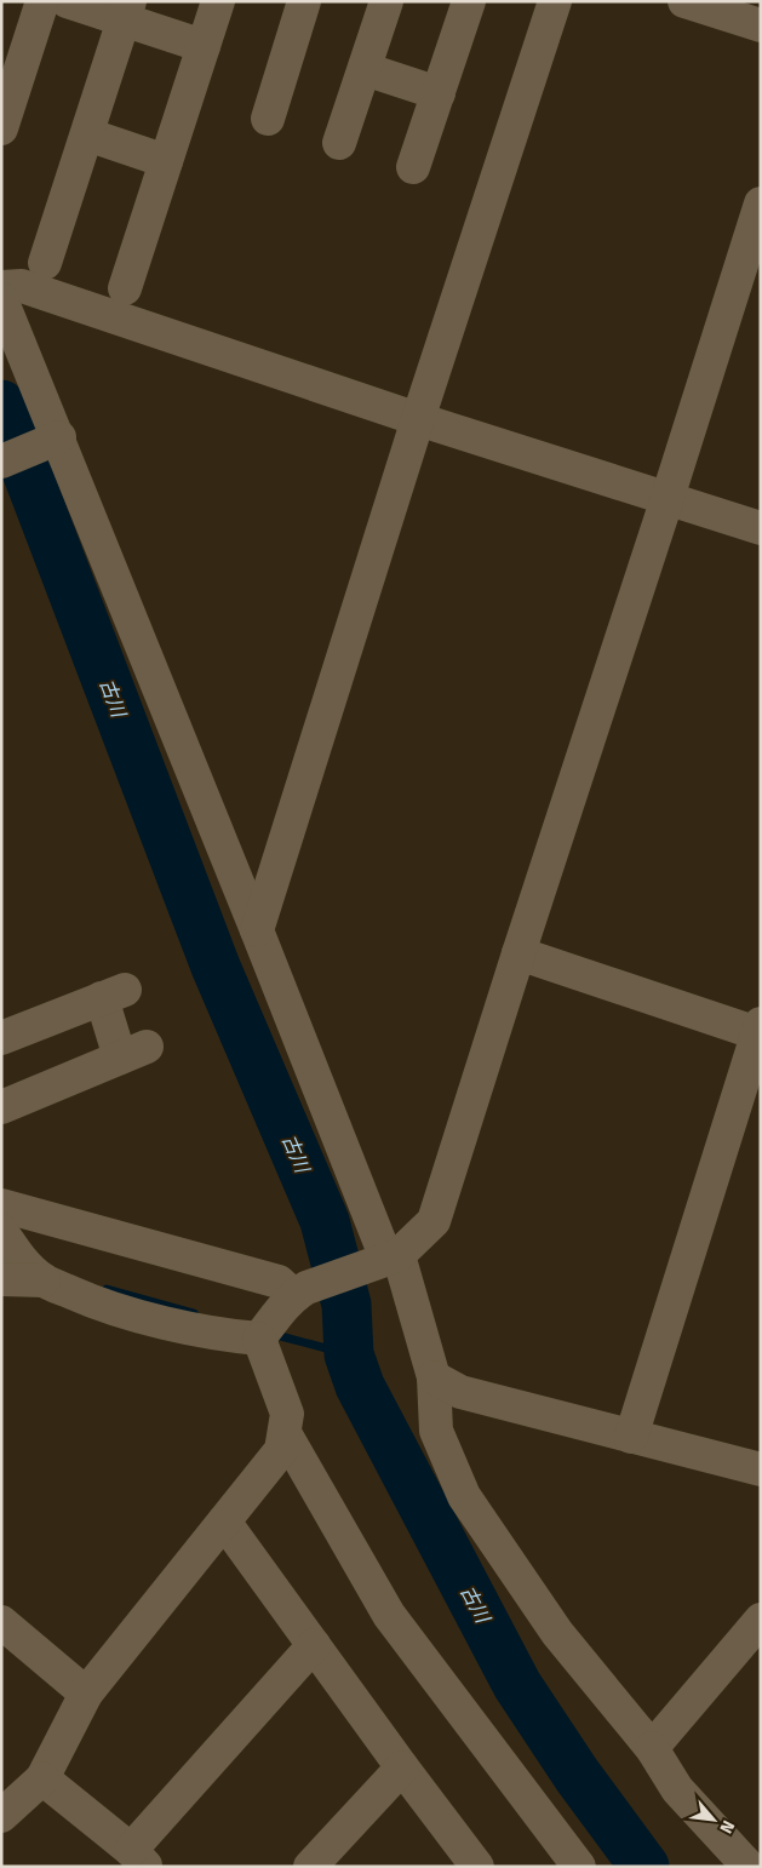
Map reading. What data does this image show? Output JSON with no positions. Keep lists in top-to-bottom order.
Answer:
{
  "water": ["古川"],
  "north": "bottom right"
}
